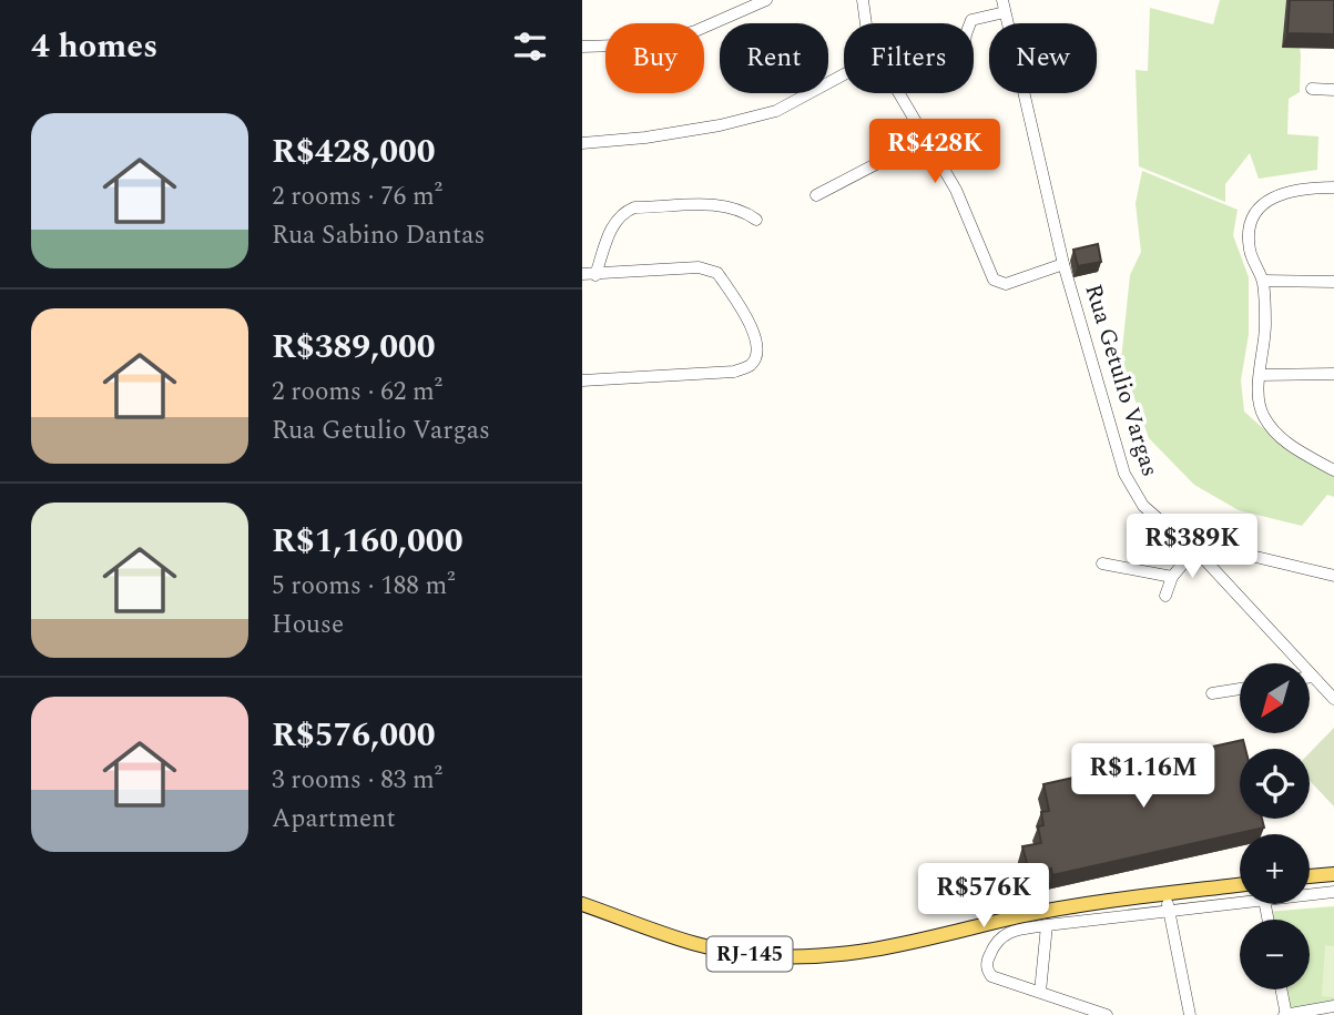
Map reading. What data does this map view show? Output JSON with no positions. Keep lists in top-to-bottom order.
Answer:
{
  "streets": {
    "main road": ["RJ-145"],
    "street": ["Rua Getulio Vargas"]
  },
  "north": "bottom left",
  "page": {
    "heading": "4 homes",
    "chip": [
      "Buy",
      "Rent",
      "Filters",
      "New"
    ],
    "list": [
      {
        "name": "R$428,000",
        "note": "2 rooms · 76 m² · Rua Sabino Dantas"
      },
      {
        "name": "R$389,000",
        "note": "2 rooms · 62 m² · Rua Getulio Vargas"
      },
      {
        "name": "R$1,160,000",
        "note": "5 rooms · 188 m² · House"
      },
      {
        "name": "R$576,000",
        "note": "3 rooms · 83 m² · Apartment"
      }
    ],
    "price": [
      "R$428K",
      "R$389K",
      "R$1.16M",
      "R$576K"
    ],
    "map_buttons": ["+", "−"]
  }
}
